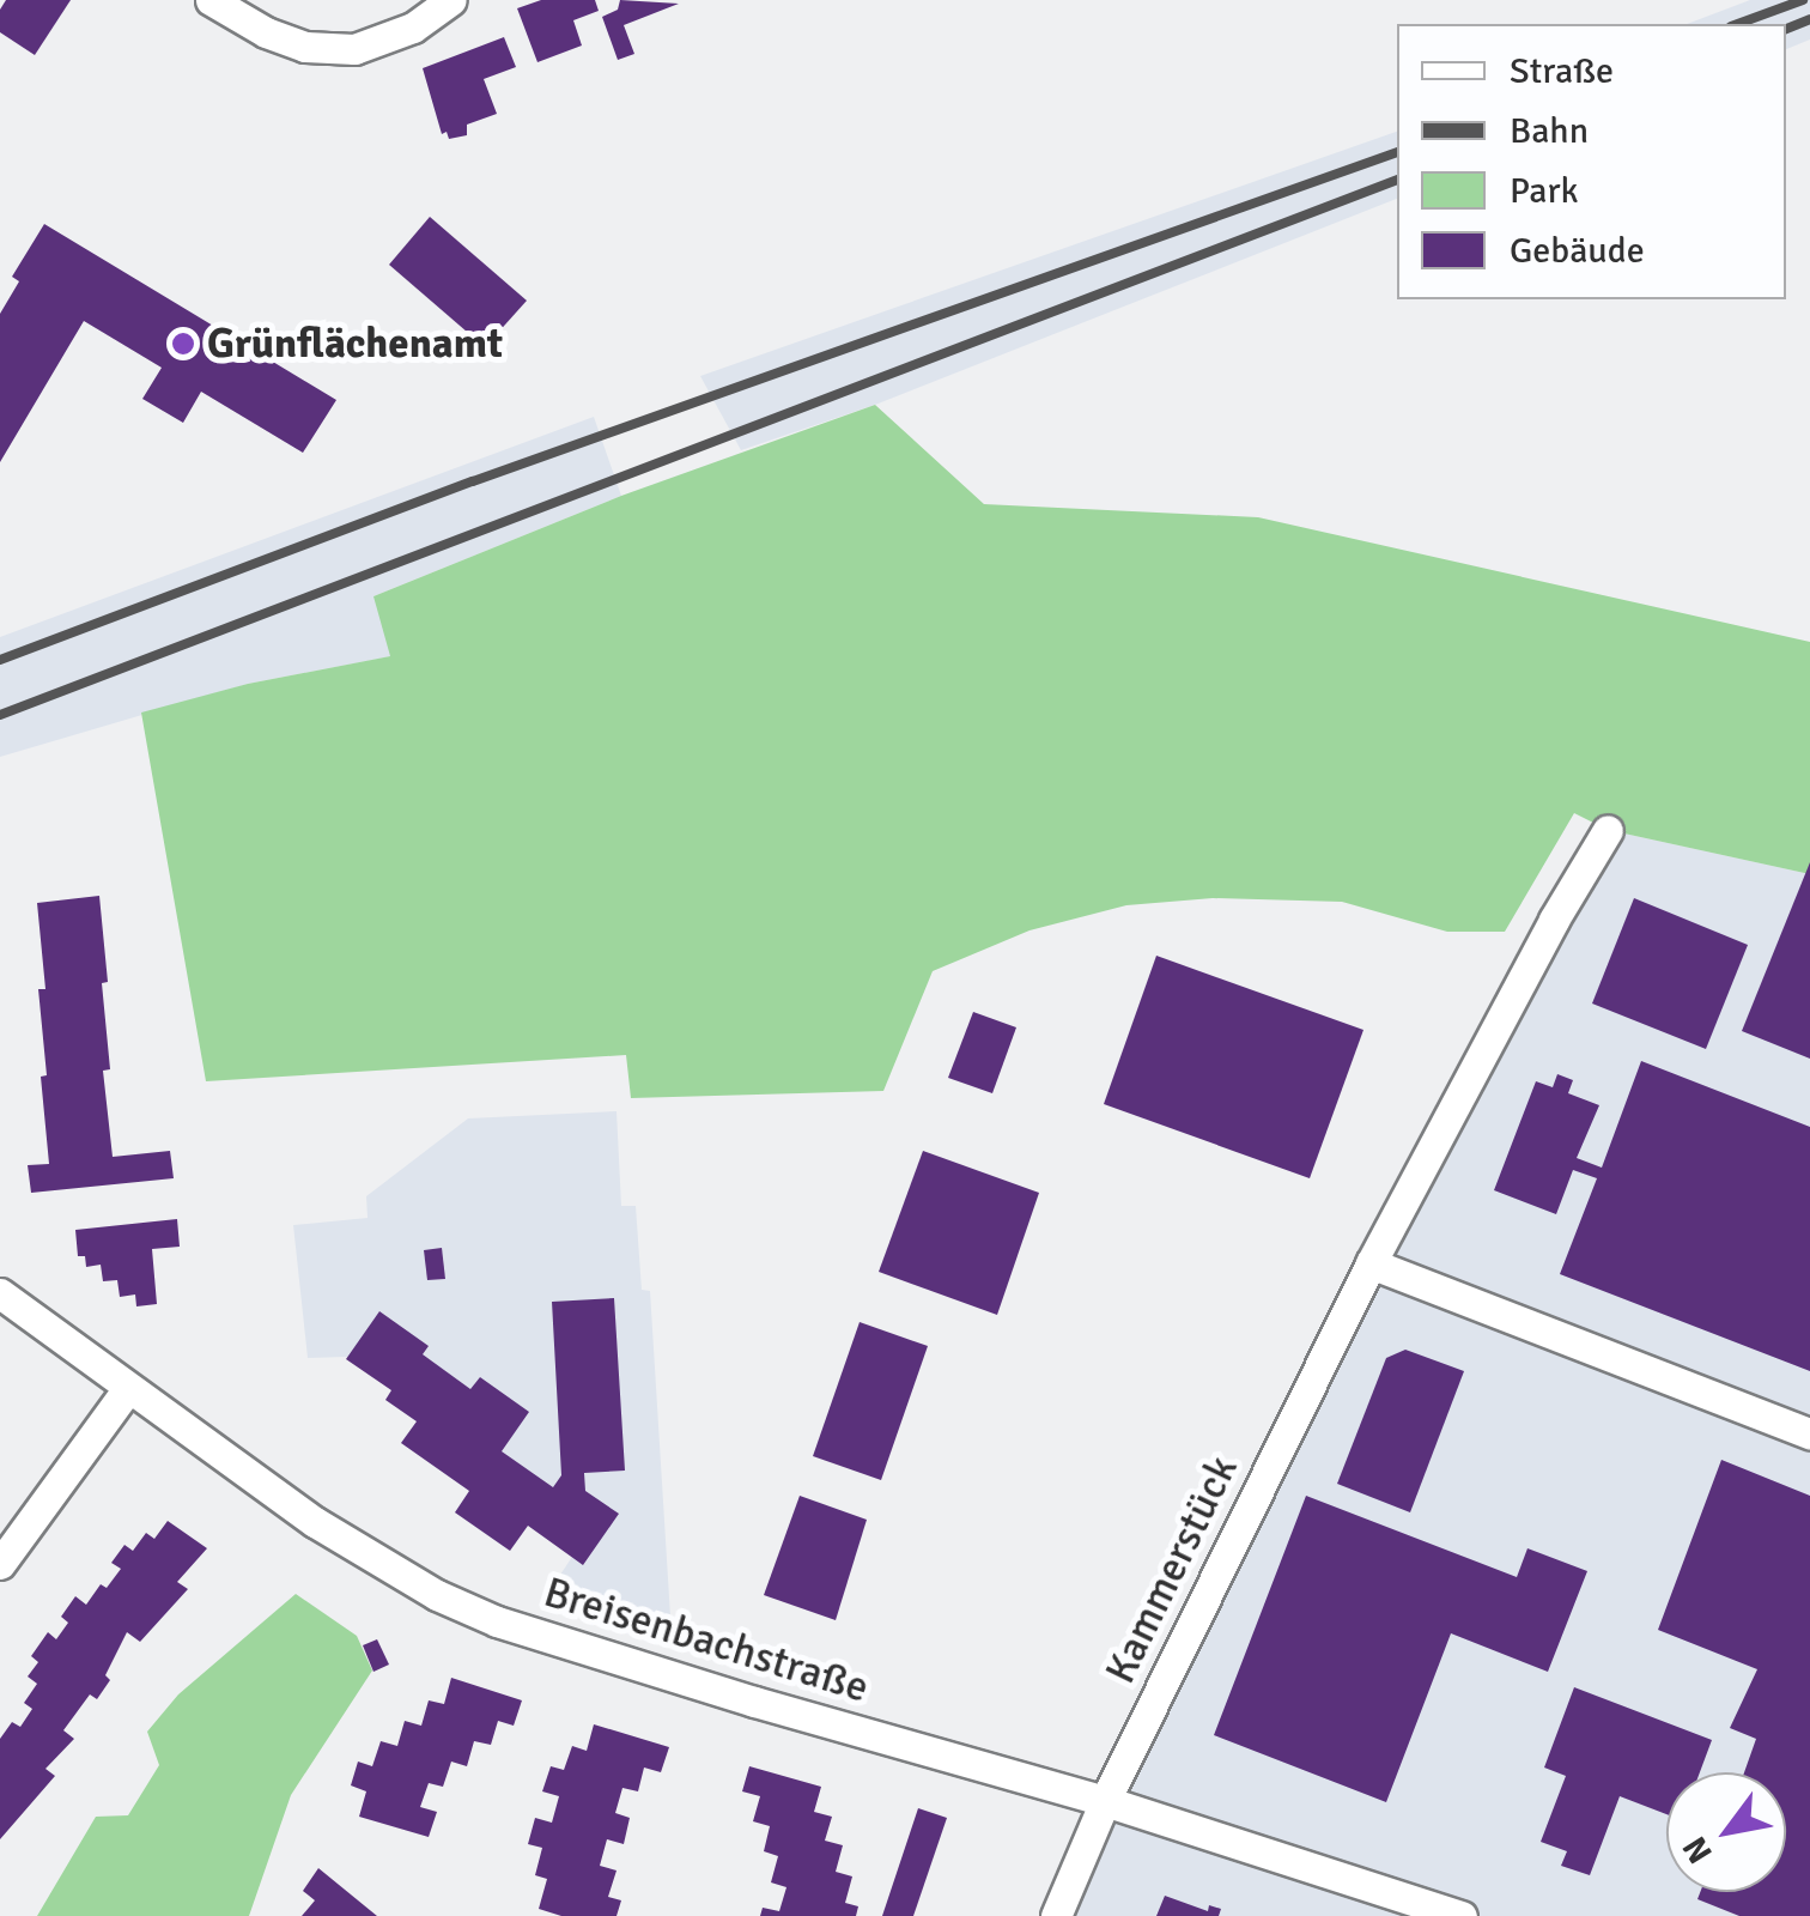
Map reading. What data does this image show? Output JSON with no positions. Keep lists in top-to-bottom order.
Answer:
{
  "streets": {
    "street": ["Kammerstück", "Breisenbachstraße"]
  },
  "crossings": [
    ["Kammerstück", "Breisenbachstraße"]
  ],
  "places": ["Grünflächenamt"],
  "legend": [
    "Straße",
    "Bahn",
    "Park",
    "Gebäude"
  ],
  "north": "bottom left"
}
